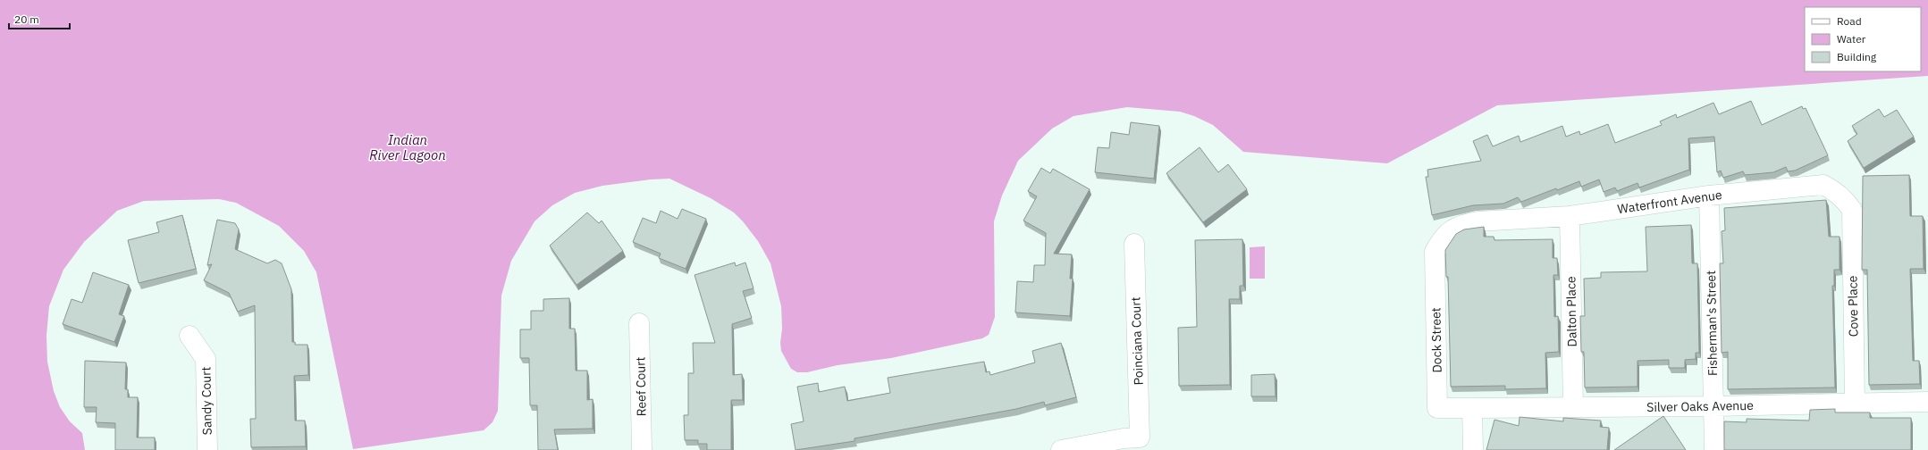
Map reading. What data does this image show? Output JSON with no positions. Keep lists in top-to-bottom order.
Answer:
{
  "streets": {
    "street": [
      "Waterfront Avenue",
      "Cove Place",
      "Dalton Place",
      "Fisherman's Street",
      "Dock Street",
      "Poinciana Court",
      "Reef Court",
      "Sandy Court",
      "Silver Oaks Avenue"
    ]
  },
  "crossings": [
    ["Waterfront Avenue", "Cove Place"],
    ["Waterfront Avenue", "Dalton Place"],
    ["Waterfront Avenue", "Fisherman's Street"],
    ["Waterfront Avenue", "Dock Street"],
    ["Cove Place", "Silver Oaks Avenue"],
    ["Dalton Place", "Silver Oaks Avenue"],
    ["Fisherman's Street", "Silver Oaks Avenue"],
    ["Dock Street", "Silver Oaks Avenue"]
  ],
  "water": ["Indian River Lagoon"],
  "legend": ["Road", "Water", "Building"],
  "scale_bar": "20 m"
}
